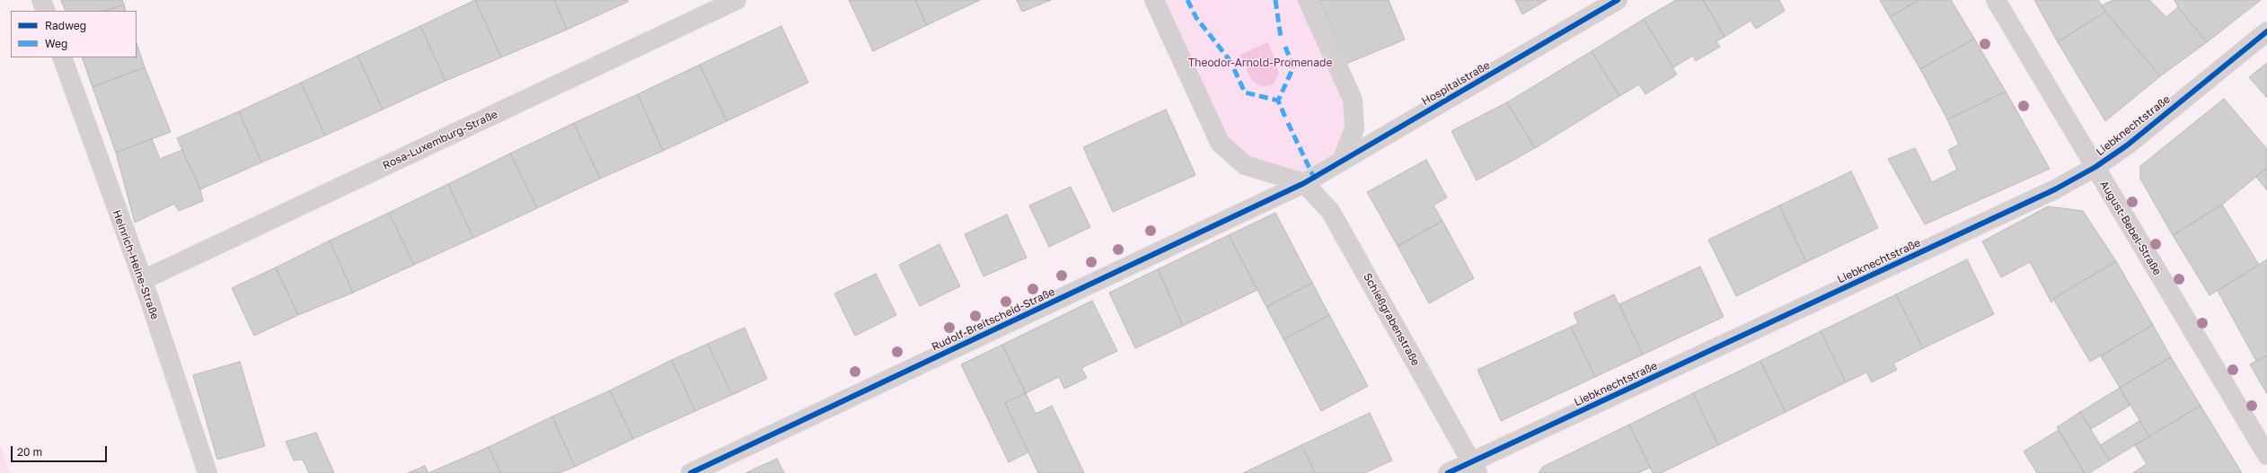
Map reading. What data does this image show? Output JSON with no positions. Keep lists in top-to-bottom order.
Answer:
{
  "streets": {
    "street": [
      "Hospitalstraße",
      "Liebknechtstraße",
      "Rosa-Luxemburg-Straße",
      "August-Bebel-Straße",
      "Heinrich-Heine-Straße",
      "Rudolf-Breitscheid-Straße",
      "Schießgrabenstraße"
    ]
  },
  "crossings": [
    ["Hospitalstraße", "Rudolf-Breitscheid-Straße"],
    ["Hospitalstraße", "Schießgrabenstraße"],
    ["Liebknechtstraße", "August-Bebel-Straße"],
    ["Liebknechtstraße", "Schießgrabenstraße"],
    ["Rosa-Luxemburg-Straße", "Heinrich-Heine-Straße"],
    ["Rudolf-Breitscheid-Straße", "Schießgrabenstraße"]
  ],
  "parks": ["Theodor-Arnold-Promenade"],
  "legend": ["Radweg", "Weg"],
  "scale_bar": "20 m"
}
